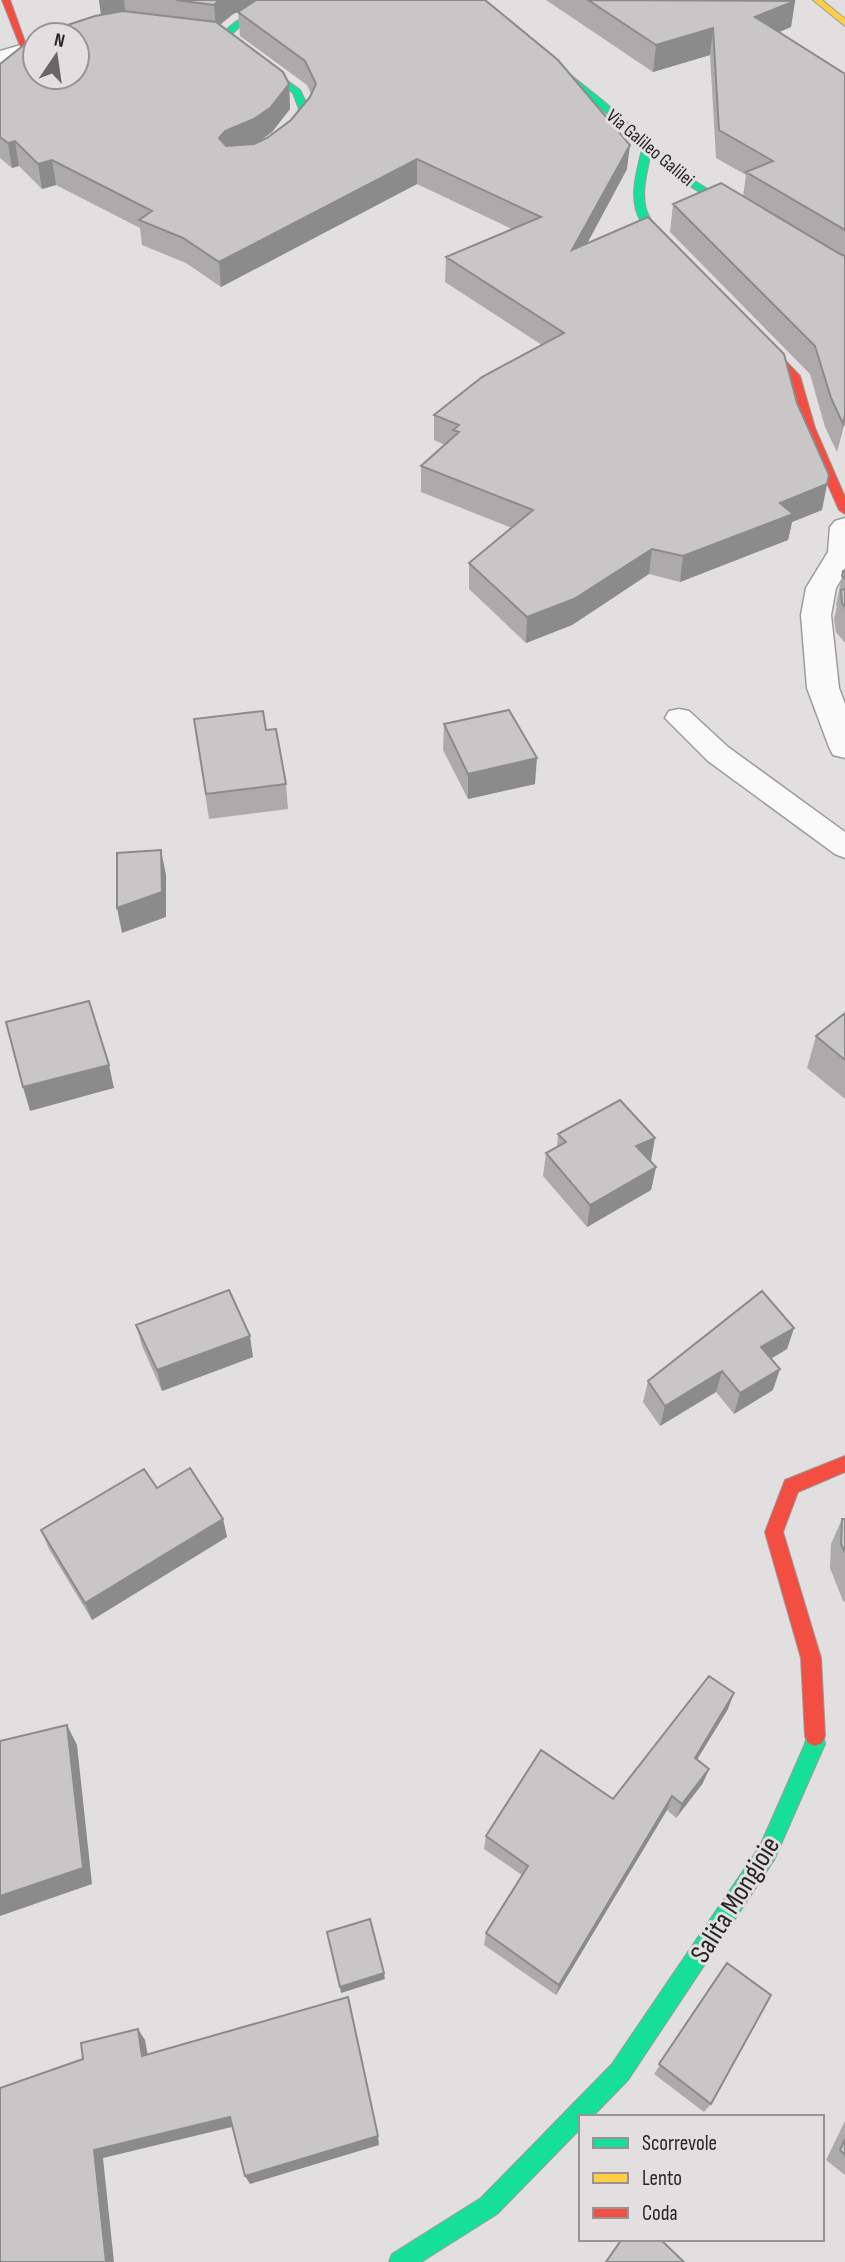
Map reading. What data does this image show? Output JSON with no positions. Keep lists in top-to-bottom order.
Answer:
{
  "streets": {
    "street": ["Via Galileo Galilei", "Salita Mongioie"]
  },
  "legend": ["Scorrevole", "Lento", "Coda"],
  "north": "top"
}
